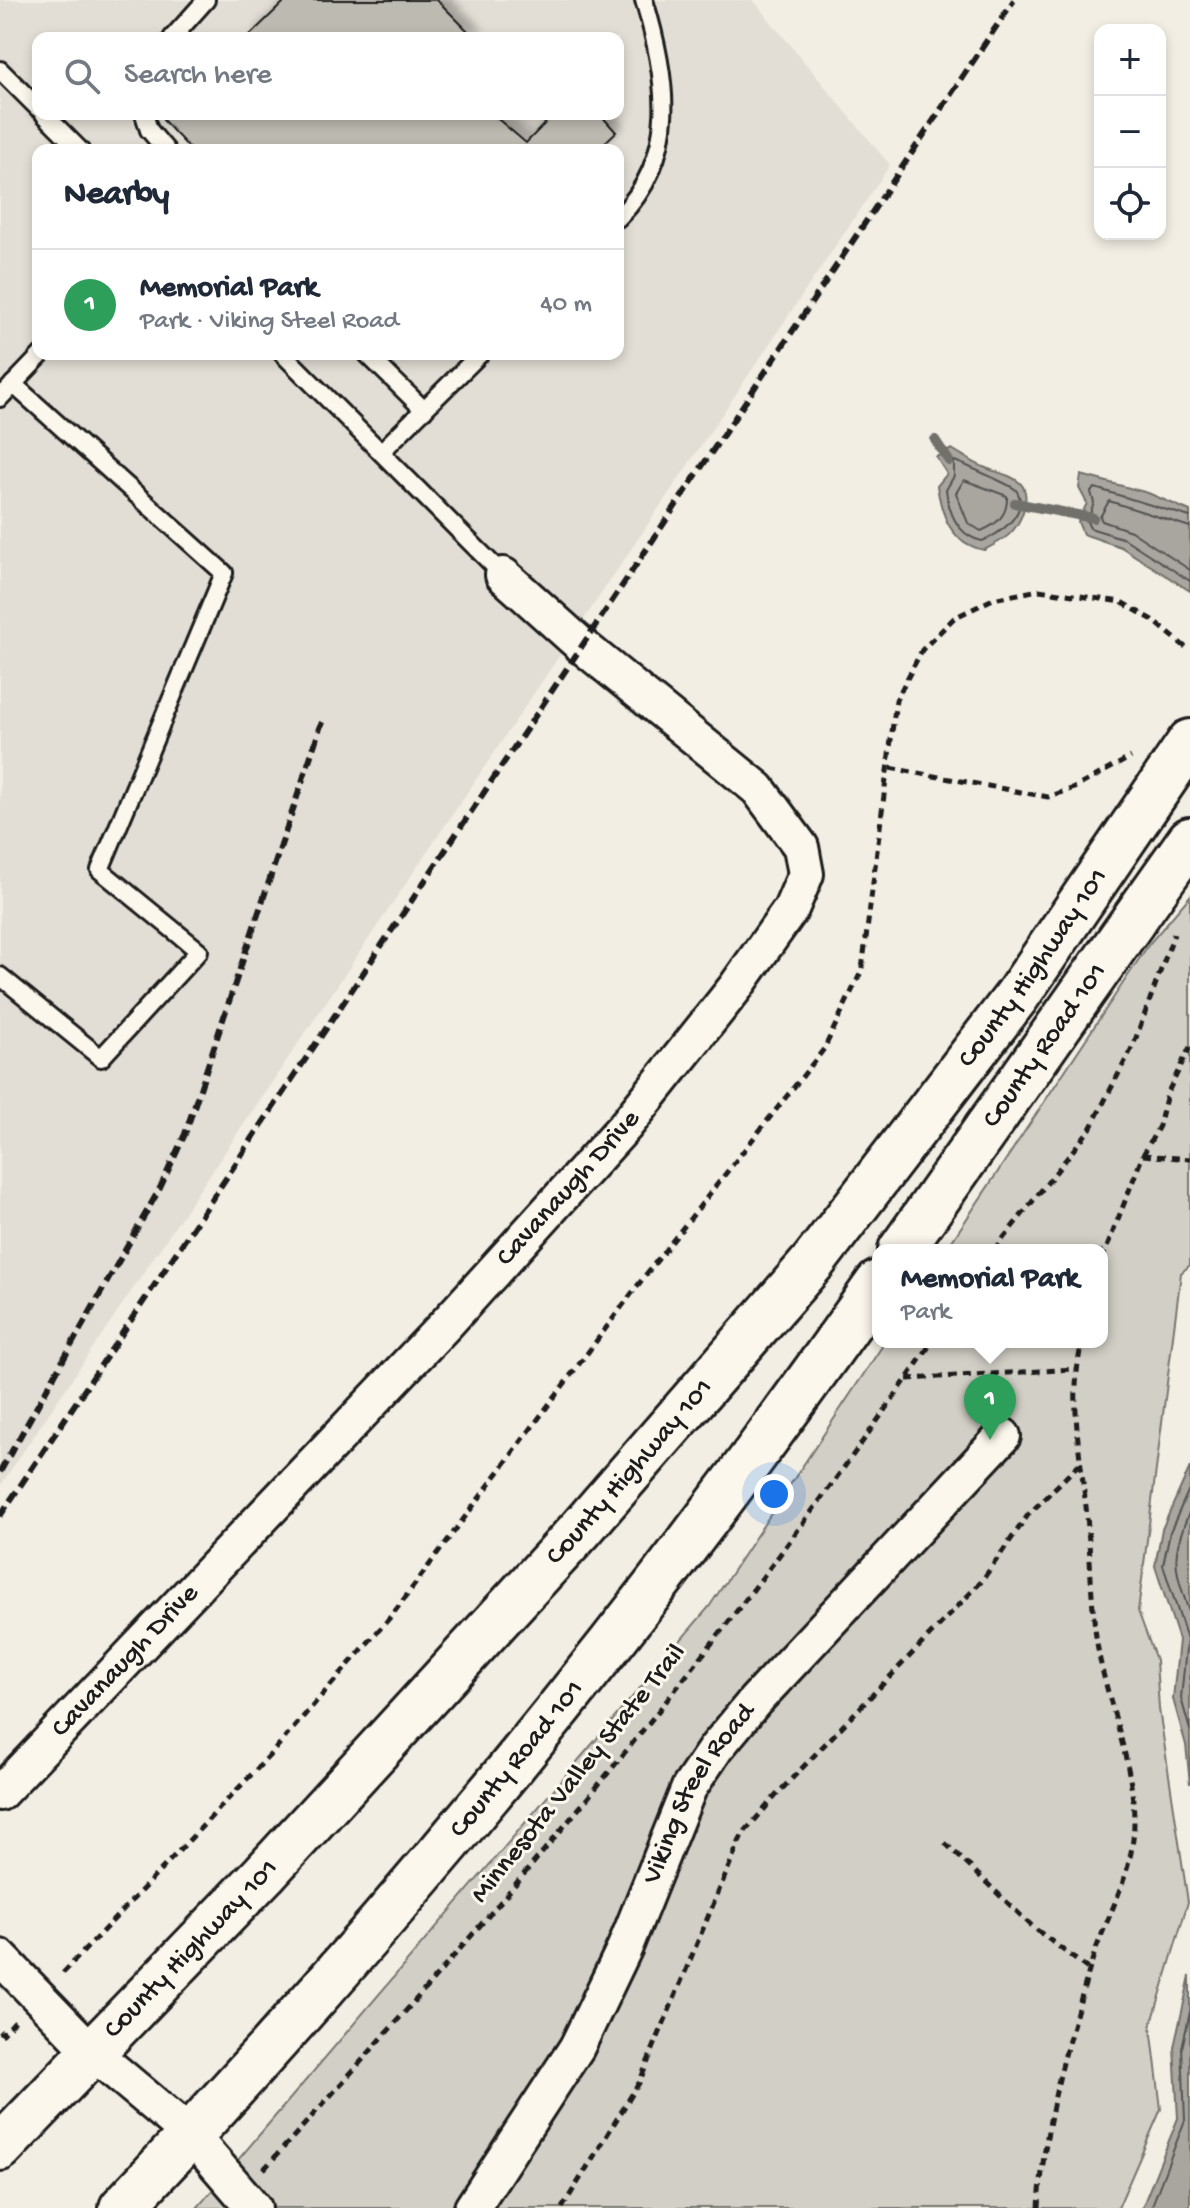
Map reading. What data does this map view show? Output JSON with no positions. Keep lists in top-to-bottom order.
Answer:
{
  "streets": {
    "main road": ["County Highway 101", "County Road 101"],
    "street": ["Cavanaugh Drive", "Viking Steel Road"],
    "path": ["Minnesota Valley State Trail"]
  },
  "page": {
    "map_buttons": ["+", "−"],
    "search": "Search here",
    "heading": "Nearby",
    "list": [
      {
        "mark": "1",
        "name": "Memorial Park",
        "note": "Park · Viking Steel Road",
        "value": "40 m"
      }
    ],
    "popup": ["Memorial Park", "Park"],
    "pins": "1"
  }
}
